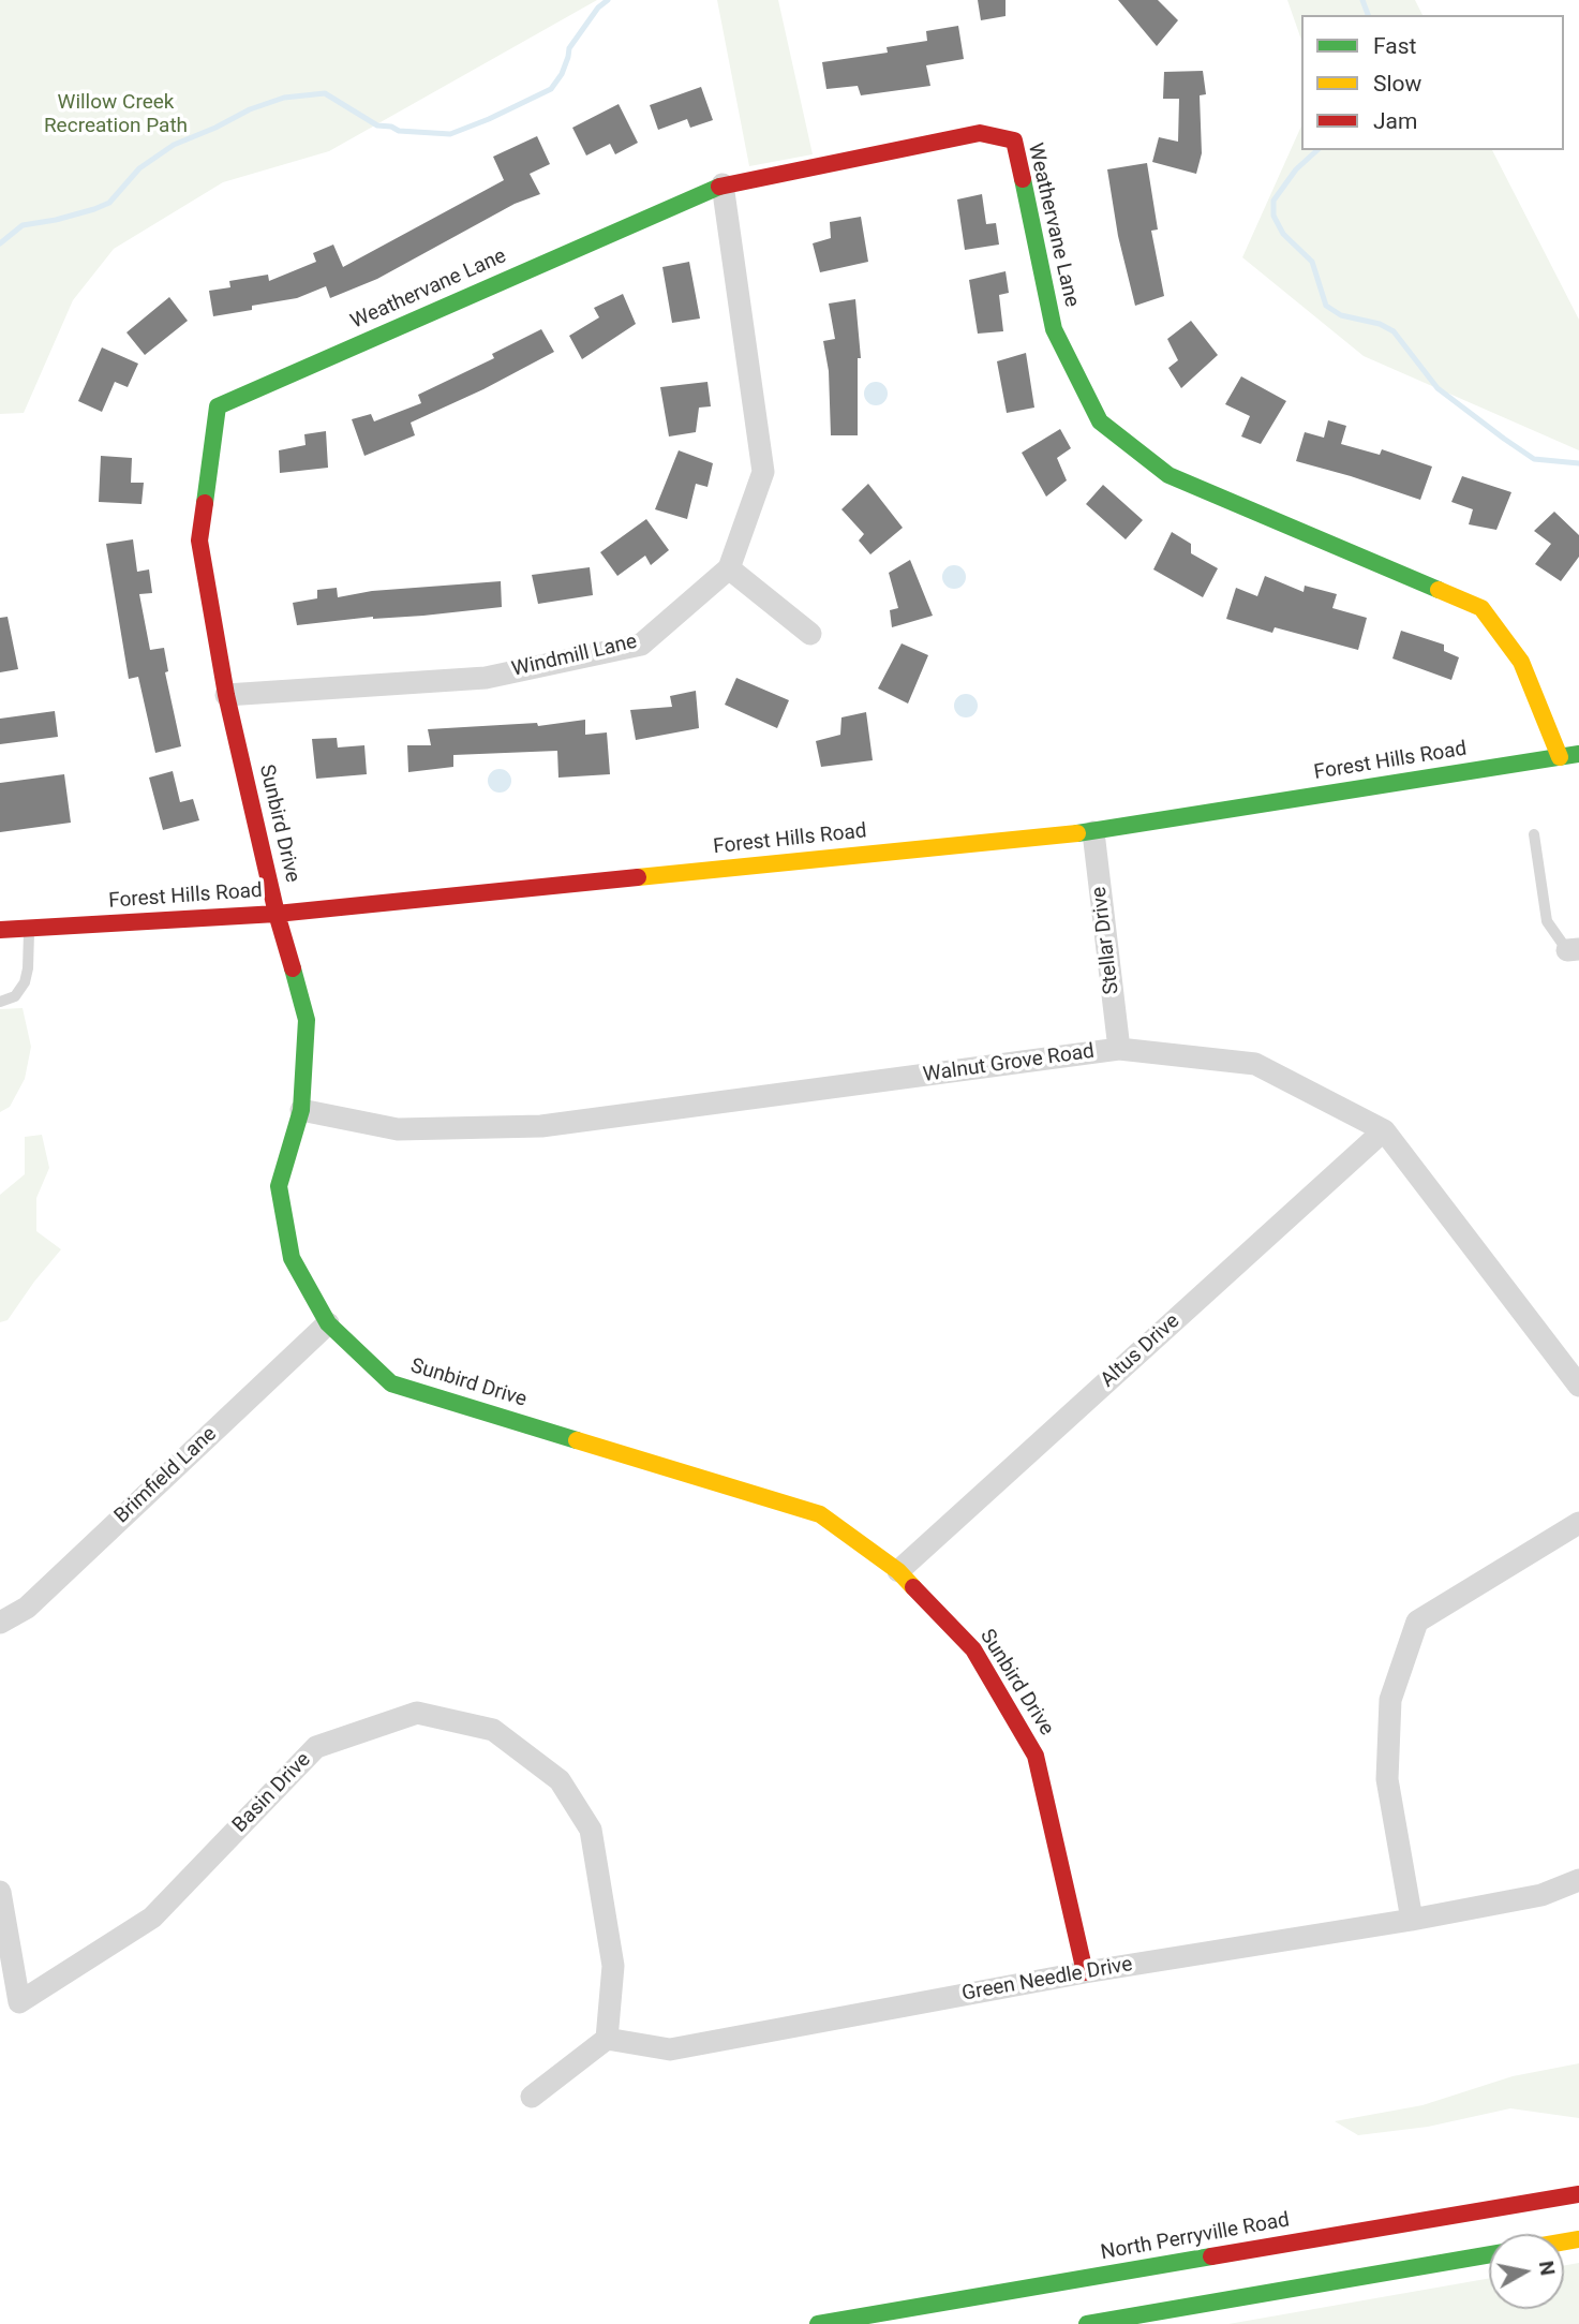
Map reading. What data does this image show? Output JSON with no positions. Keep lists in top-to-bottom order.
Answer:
{
  "streets": {
    "street": [
      "Weathervane Lane",
      "Windmill Lane",
      "Forest Hills Road",
      "Sunbird Drive",
      "Stellar Drive",
      "Walnut Grove Road",
      "Altus Drive",
      "Brimfield Lane",
      "Basin Drive",
      "Green Needle Drive",
      "North Perryville Road"
    ]
  },
  "crossings": [
    ["Weathervane Lane", "Windmill Lane"],
    ["Weathervane Lane", "Forest Hills Road"],
    ["Weathervane Lane", "Sunbird Drive"],
    ["Windmill Lane", "Sunbird Drive"],
    ["Forest Hills Road", "Sunbird Drive"],
    ["Forest Hills Road", "Stellar Drive"],
    ["Sunbird Drive", "Walnut Grove Road"],
    ["Sunbird Drive", "Altus Drive"],
    ["Sunbird Drive", "Brimfield Lane"],
    ["Sunbird Drive", "Green Needle Drive"],
    ["Stellar Drive", "Walnut Grove Road"],
    ["Walnut Grove Road", "Altus Drive"],
    ["Basin Drive", "Green Needle Drive"]
  ],
  "parks": ["Willow Creek Recreation Path"],
  "legend": ["Fast", "Slow", "Jam"],
  "north": "right"
}
